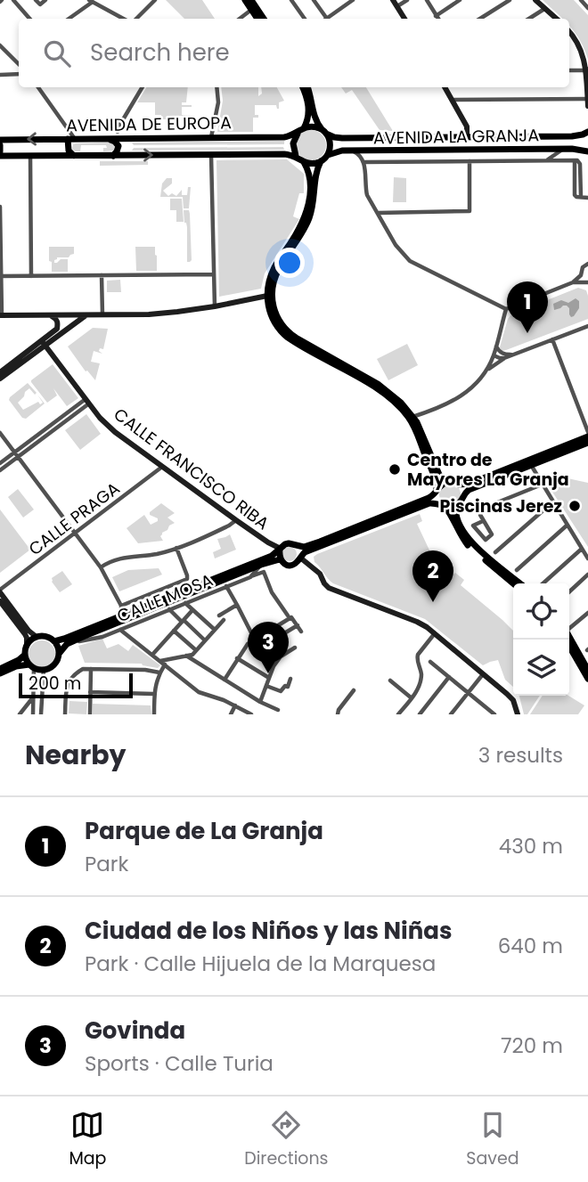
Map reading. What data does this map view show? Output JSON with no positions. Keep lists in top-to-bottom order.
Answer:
{
  "streets": {
    "main road": ["AVENIDA DE EUROPA", "AVENIDA LA GRANJA"],
    "street": ["CALLE FRANCISCO RIBA", "CALLE PRAGA", "CALLE MOSA"]
  },
  "crossings": [
    ["AVENIDA DE EUROPA", "AVENIDA LA GRANJA"],
    ["CALLE FRANCISCO RIBA", "CALLE PRAGA"]
  ],
  "places": ["Centro de Mayores La Granja", "Piscinas Jerez"],
  "scale_bar": "200 m",
  "page": {
    "search": "Search here",
    "pins": ["1", "2", "3"],
    "scale": "200 m",
    "heading": ["Nearby", "3 results"],
    "list": [
      {
        "mark": "1",
        "name": "Parque de La Granja",
        "note": "Park",
        "value": "430 m"
      },
      {
        "mark": "2",
        "name": "Ciudad de los Niños y las Niñas",
        "note": "Park · Calle Hijuela de la Marquesa",
        "value": "640 m"
      },
      {
        "mark": "3",
        "name": "Govinda",
        "note": "Sports · Calle Turia",
        "value": "720 m"
      }
    ],
    "nav": ["Map", "Directions", "Saved"]
  }
}
